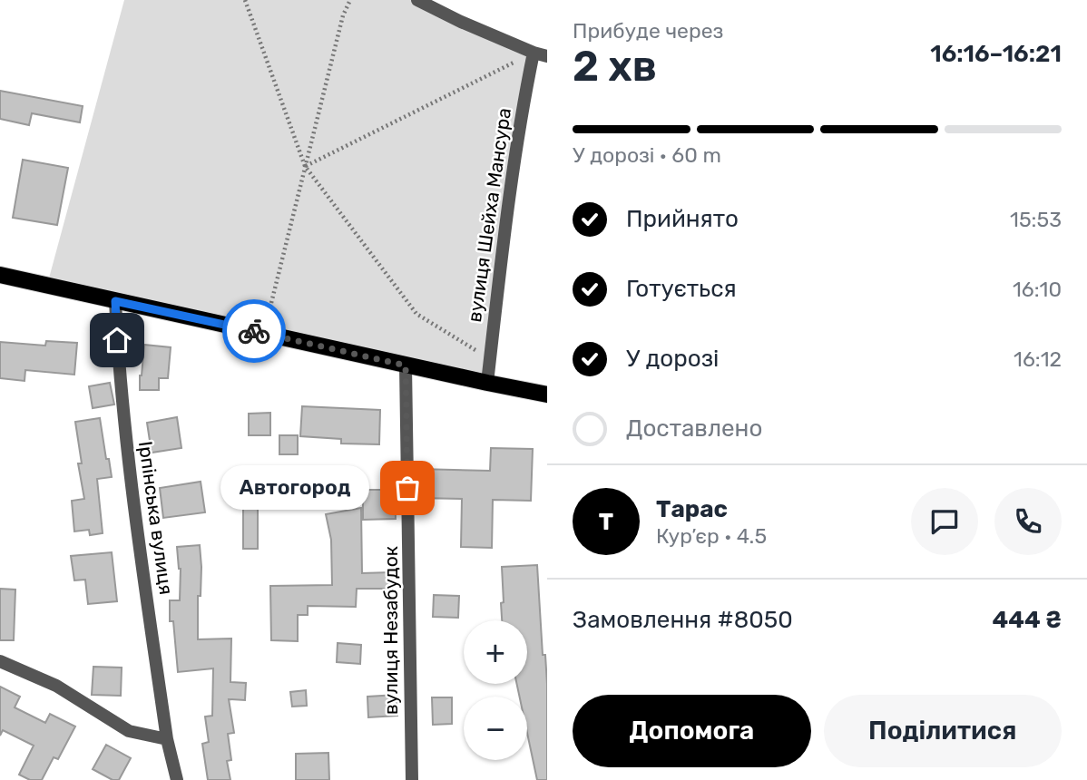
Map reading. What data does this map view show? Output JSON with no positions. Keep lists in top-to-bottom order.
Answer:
{
  "streets": {
    "street": ["вулиця Шейха Мансура", "Ірпінська вулиця", "вулиця Незабудок"]
  },
  "places": ["Автогород"],
  "page": {
    "heading": ["2 хв", "Прибуде через", "16:16–16:21"],
    "panel": [
      "Тарас",
      "Кур’єр · 4.5",
      "Замовлення #8050",
      "444 ₴"
    ],
    "bar": "У дорозі · 60 m",
    "list": [
      ["Прийнято", "15:53"],
      ["Готується", "16:10"],
      ["У дорозі", "16:12"],
      "Доставлено"
    ],
    "bubble": "Автогород",
    "round": "Т",
    "map_buttons": ["+", "−"],
    "buttons": ["Допомога", "Поділитися"]
  }
}
